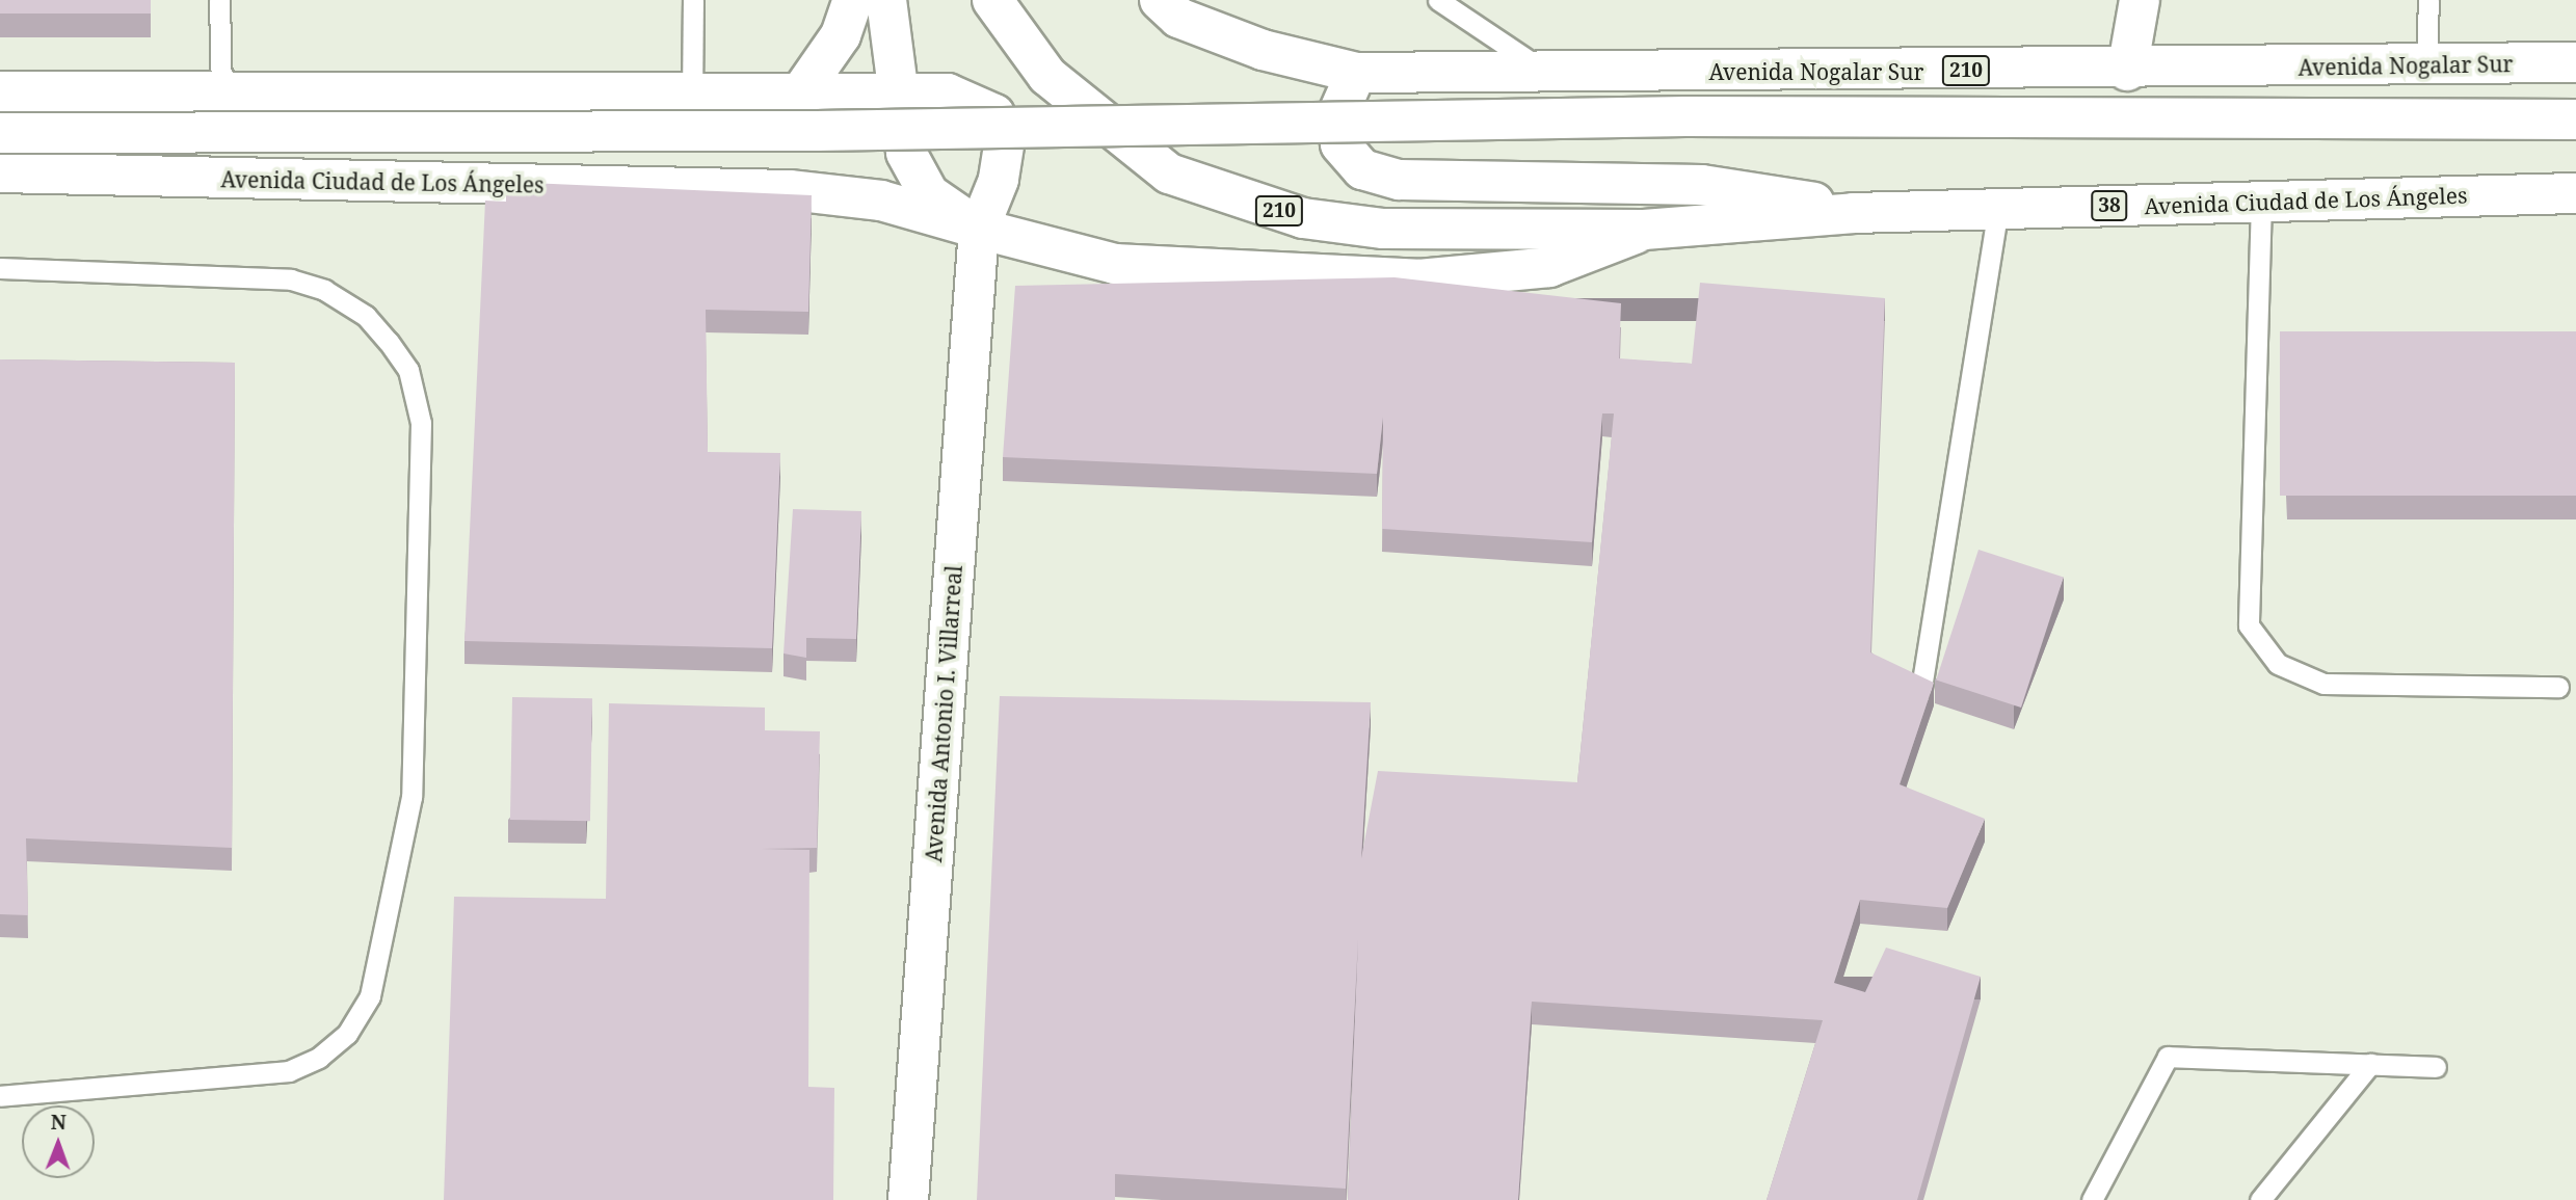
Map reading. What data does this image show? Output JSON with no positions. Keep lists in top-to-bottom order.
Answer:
{
  "streets": {
    "main road": [
      "Avenida Nogalar Sur",
      "210",
      "Avenida Ciudad de Los Ángeles",
      "38",
      "Avenida Antonio I. Villarreal"
    ]
  },
  "crossings": [
    ["210", "Avenida Ciudad de Los Ángeles"],
    ["Avenida Ciudad de Los Ángeles", "Avenida Antonio I. Villarreal"]
  ],
  "north": "top"
}
